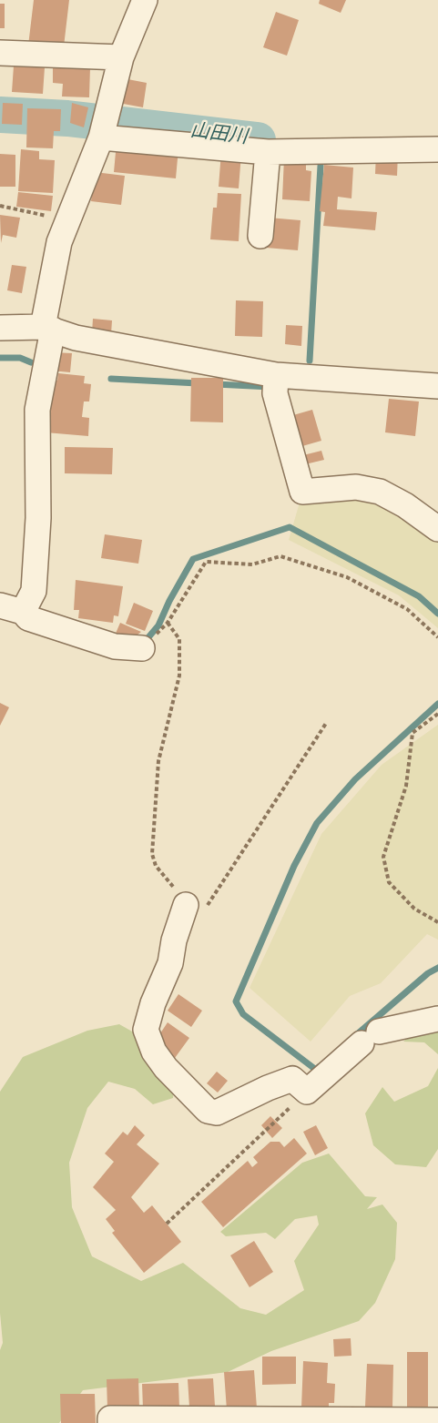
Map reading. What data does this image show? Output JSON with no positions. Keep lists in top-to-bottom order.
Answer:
{
  "water": ["山田川"]
}
